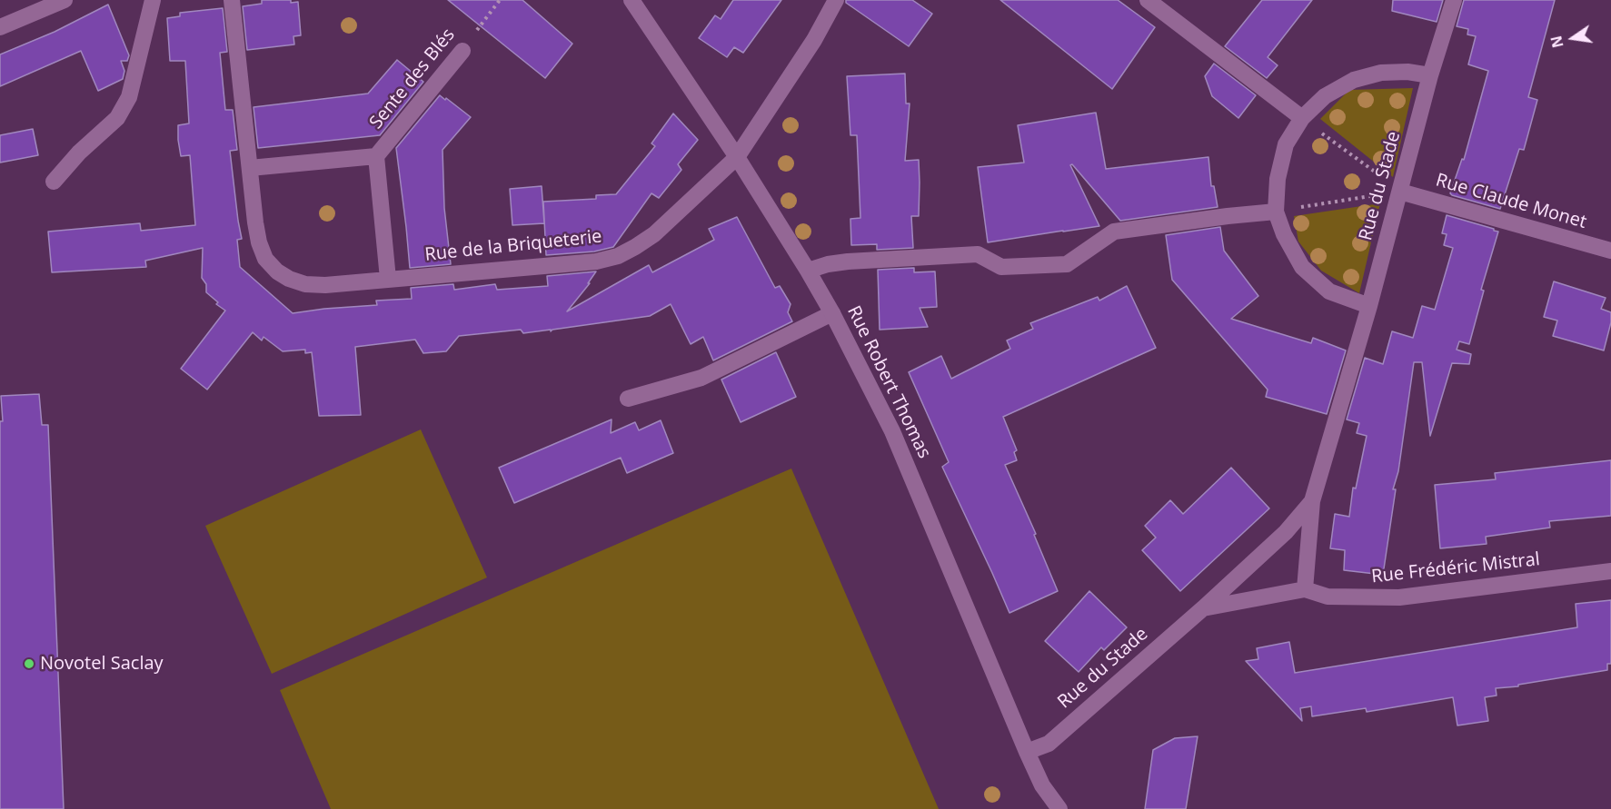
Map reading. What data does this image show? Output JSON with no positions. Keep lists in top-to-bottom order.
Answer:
{
  "streets": {
    "street": [
      "Sente des Blés",
      "Rue du Stade",
      "Rue Claude Monet",
      "Rue de la Briqueterie",
      "Rue Robert Thomas",
      "Rue Frédéric Mistral"
    ]
  },
  "crossings": [
    ["Rue du Stade", "Rue Claude Monet"],
    ["Rue du Stade", "Rue Robert Thomas"],
    ["Rue du Stade", "Rue Frédéric Mistral"],
    ["Rue de la Briqueterie", "Rue Robert Thomas"]
  ],
  "places": ["Novotel Saclay"],
  "north": "left"
}
